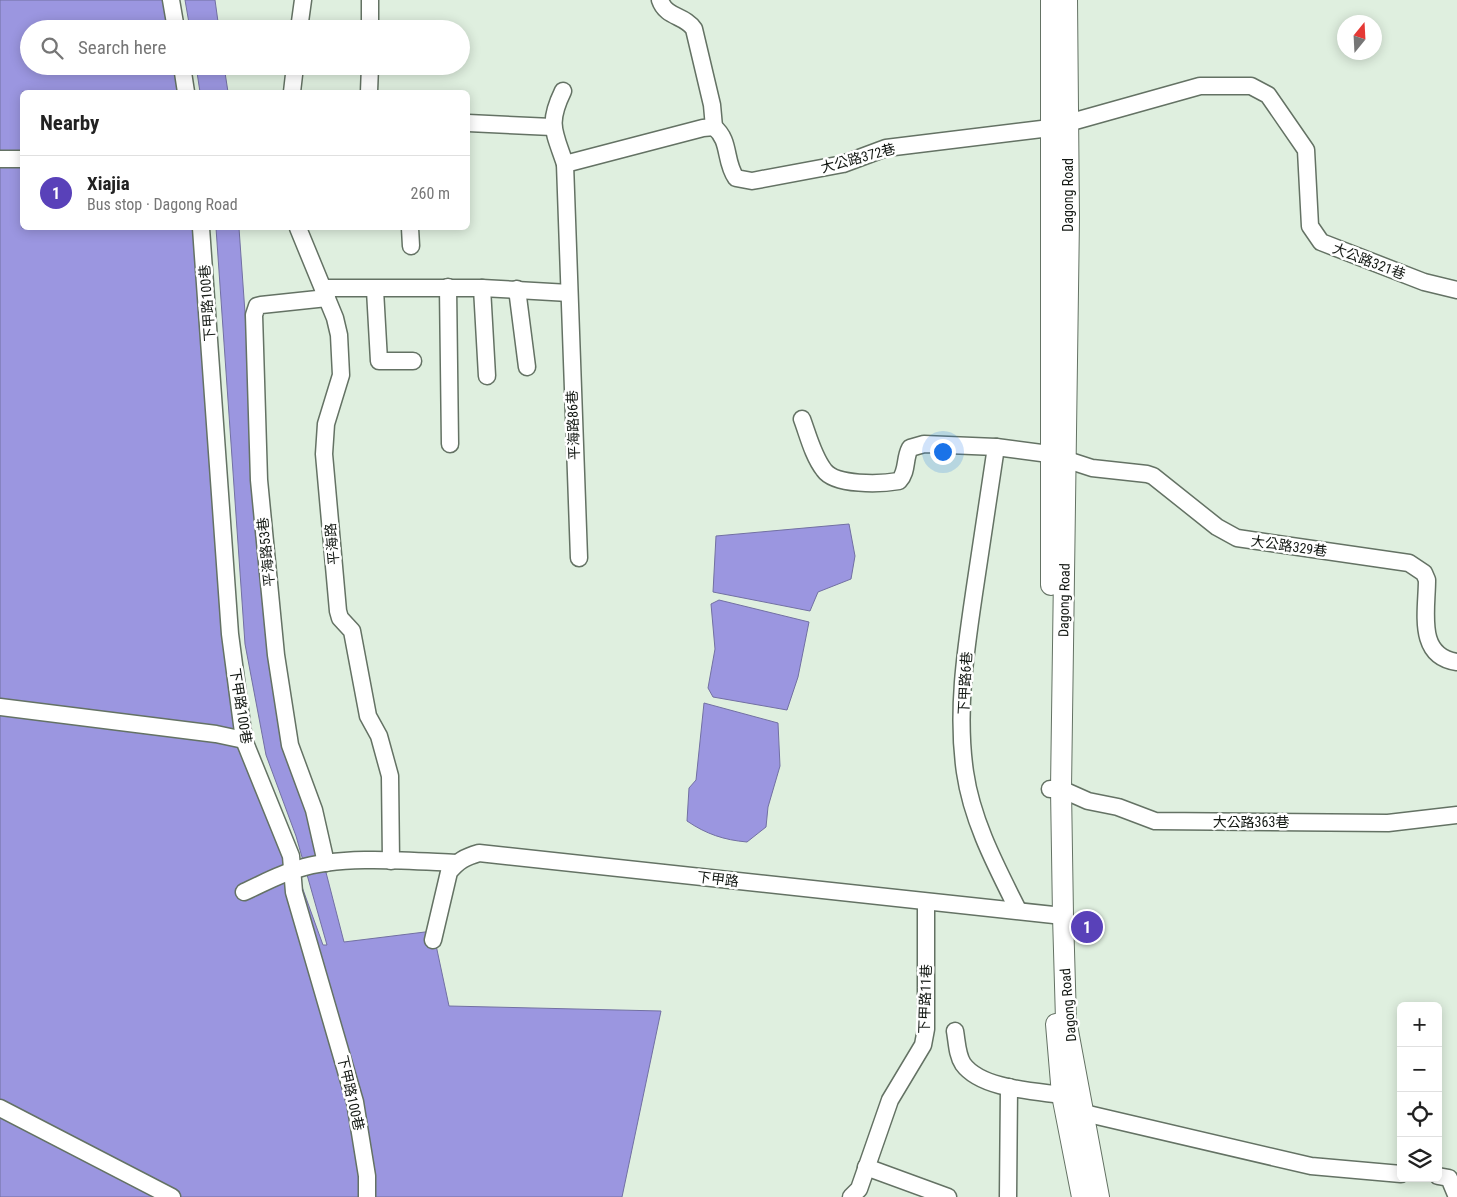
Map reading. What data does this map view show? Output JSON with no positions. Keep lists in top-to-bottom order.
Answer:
{
  "streets": {
    "main road": ["Dagong Road"],
    "street": [
      "大公路372巷",
      "大公路321巷",
      "下甲路100巷",
      "平海路86巷",
      "平海路",
      "大公路329巷",
      "平海路53巷",
      "下甲路6巷",
      "大公路363巷",
      "下甲路",
      "下甲路11巷"
    ]
  },
  "crossings": [
    ["大公路372巷", "Dagong Road"],
    ["大公路372巷", "大公路321巷"],
    ["Dagong Road", "大公路321巷"],
    ["Dagong Road", "大公路329巷"],
    ["Dagong Road", "大公路363巷"],
    ["Dagong Road", "下甲路"],
    ["平海路", "平海路53巷"],
    ["下甲路6巷", "下甲路"],
    ["下甲路", "下甲路11巷"]
  ],
  "north": "top",
  "page": {
    "search": "Search here",
    "heading": "Nearby",
    "list": [
      {
        "mark": "1",
        "name": "Xiajia",
        "note": "Bus stop · Dagong Road",
        "value": "260 m"
      }
    ],
    "pins": "1",
    "map_buttons": ["+", "−"]
  }
}
